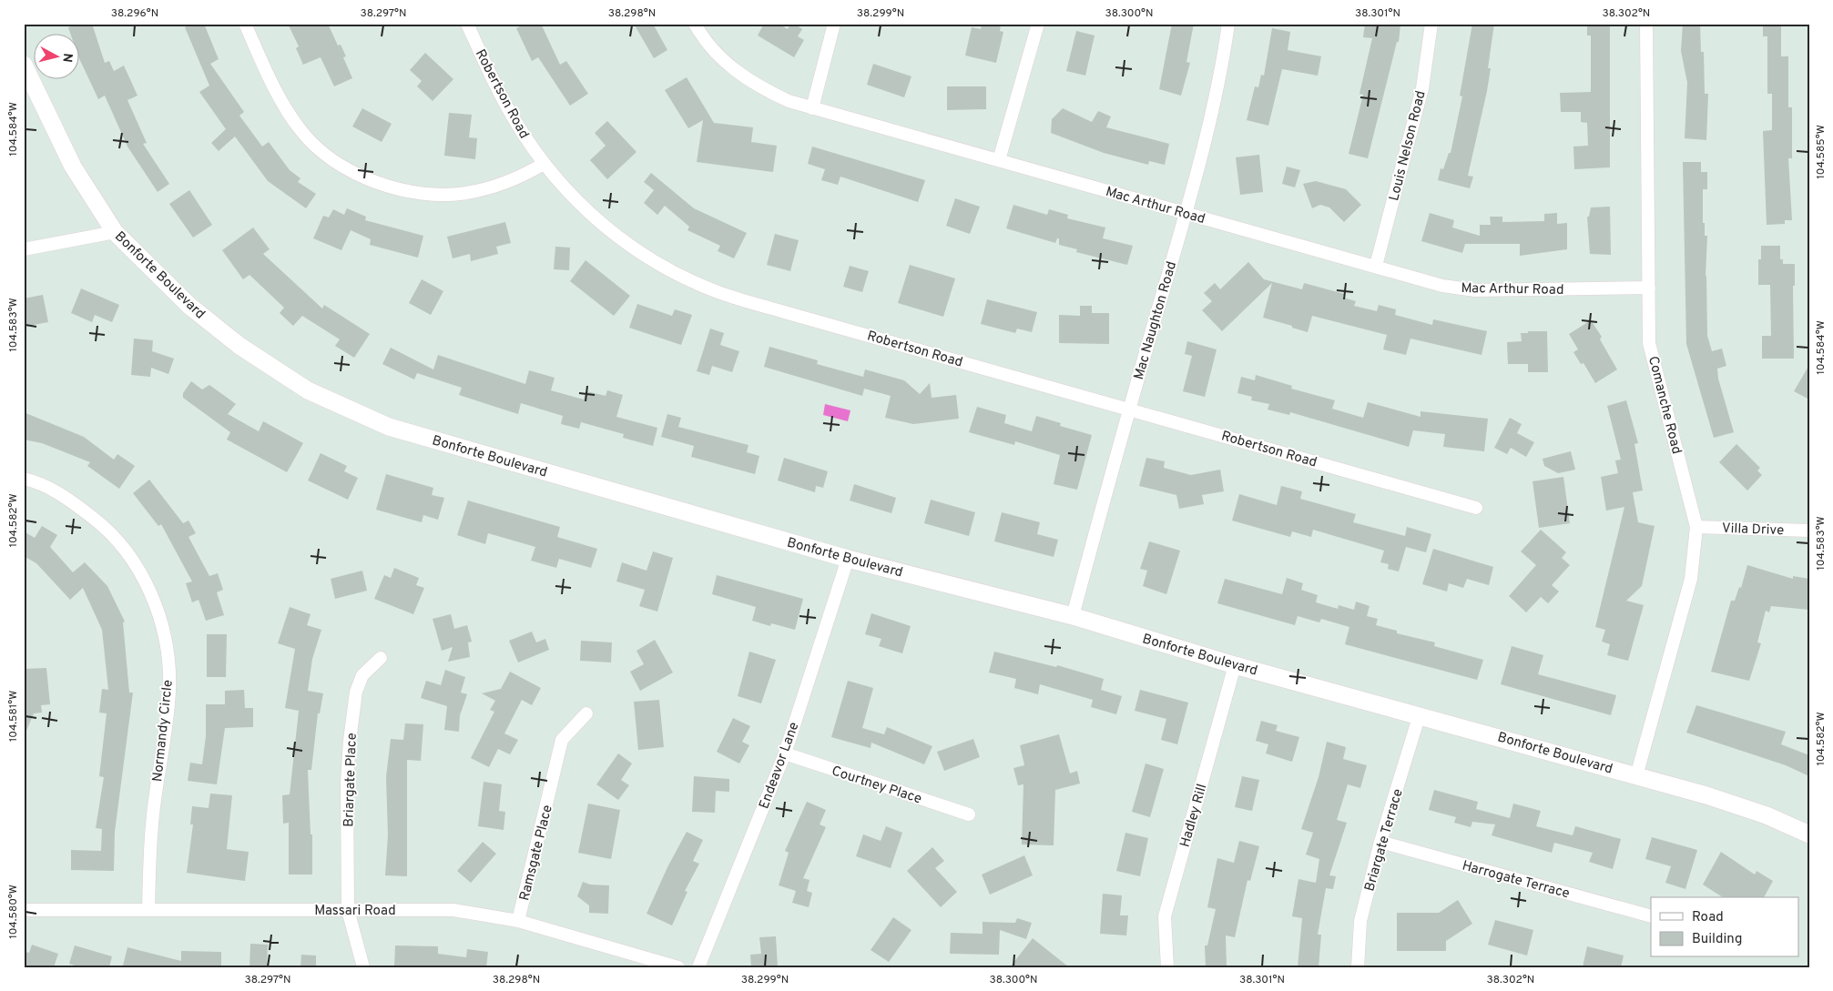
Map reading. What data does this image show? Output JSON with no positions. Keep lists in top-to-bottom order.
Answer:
{
  "streets": {
    "main road": ["Bonforte Boulevard"],
    "street": [
      "Robertson Road",
      "Louis Nelson Road",
      "Mac Arthur Road",
      "Mac Naughton Road",
      "Comanche Road",
      "Villa Drive",
      "Normandy Circle",
      "Endeavor Lane",
      "Briargate Place",
      "Courtney Place",
      "Hadley Rill",
      "Briargate Terrace",
      "Ramsgate Place",
      "Harrogate Terrace",
      "Massari Road"
    ]
  },
  "crossings": [
    ["Robertson Road", "Mac Naughton Road"],
    ["Louis Nelson Road", "Mac Arthur Road"],
    ["Mac Arthur Road", "Mac Naughton Road"],
    ["Mac Arthur Road", "Comanche Road"],
    ["Bonforte Boulevard", "Mac Naughton Road"],
    ["Bonforte Boulevard", "Comanche Road"],
    ["Bonforte Boulevard", "Endeavor Lane"],
    ["Bonforte Boulevard", "Hadley Rill"],
    ["Bonforte Boulevard", "Briargate Terrace"],
    ["Comanche Road", "Villa Drive"],
    ["Normandy Circle", "Massari Road"],
    ["Endeavor Lane", "Courtney Place"],
    ["Briargate Place", "Massari Road"],
    ["Briargate Terrace", "Harrogate Terrace"],
    ["Ramsgate Place", "Massari Road"]
  ],
  "legend": ["Road", "Building"],
  "north": "right",
  "coordinates": [
    "38.296°N",
    "38.297°N",
    "38.298°N",
    "38.299°N",
    "38.300°N",
    "38.301°N",
    "38.302°N",
    "104.584°W",
    "104.585°W",
    "104.583°W",
    "104.582°W",
    "104.581°W",
    "104.580°W"
  ]
}
